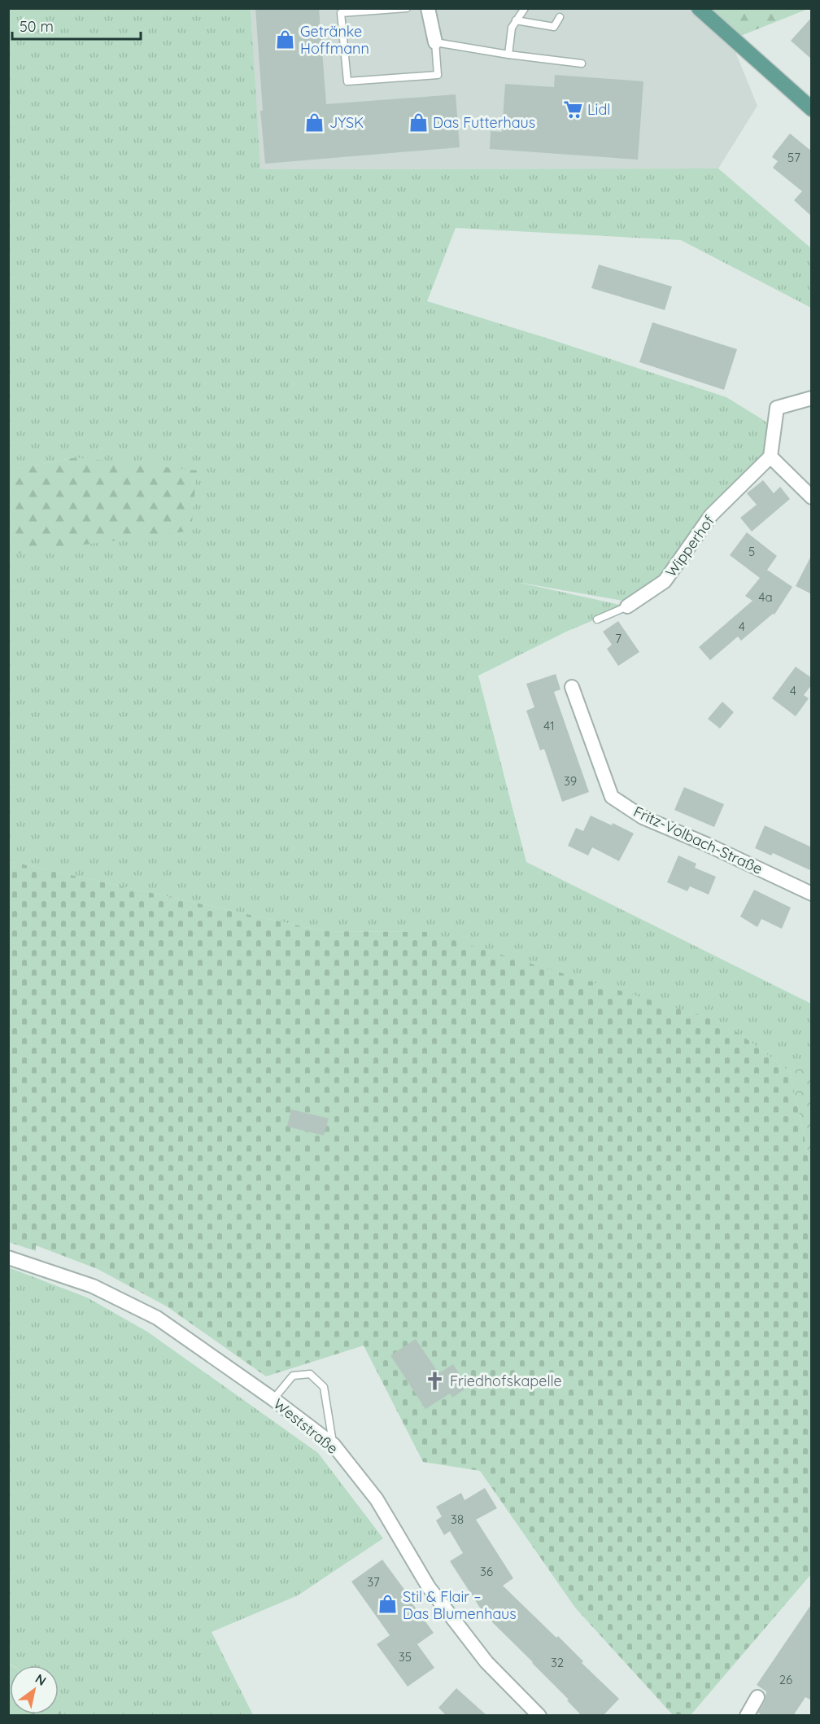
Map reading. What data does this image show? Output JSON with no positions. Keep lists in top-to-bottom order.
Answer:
{
  "streets": {
    "street": ["Wipperhof", "Fritz-Volbach-Straße", "Weststraße"]
  },
  "places": {
    "shop": [
      "Getränke Hoffmann",
      "JYSK",
      "Das Futterhaus",
      "Stil & Flair – Das Blumenhaus"
    ],
    "supermarket": ["Lidl"],
    "church": ["Friedhofskapelle"]
  },
  "house_numbers": [
    "57",
    "5",
    "4a",
    "4",
    "7",
    "4",
    "41",
    "39",
    "38",
    "36",
    "37",
    "35",
    "32",
    "26"
  ],
  "scale_bar": "50 m",
  "north": "top right"
}
